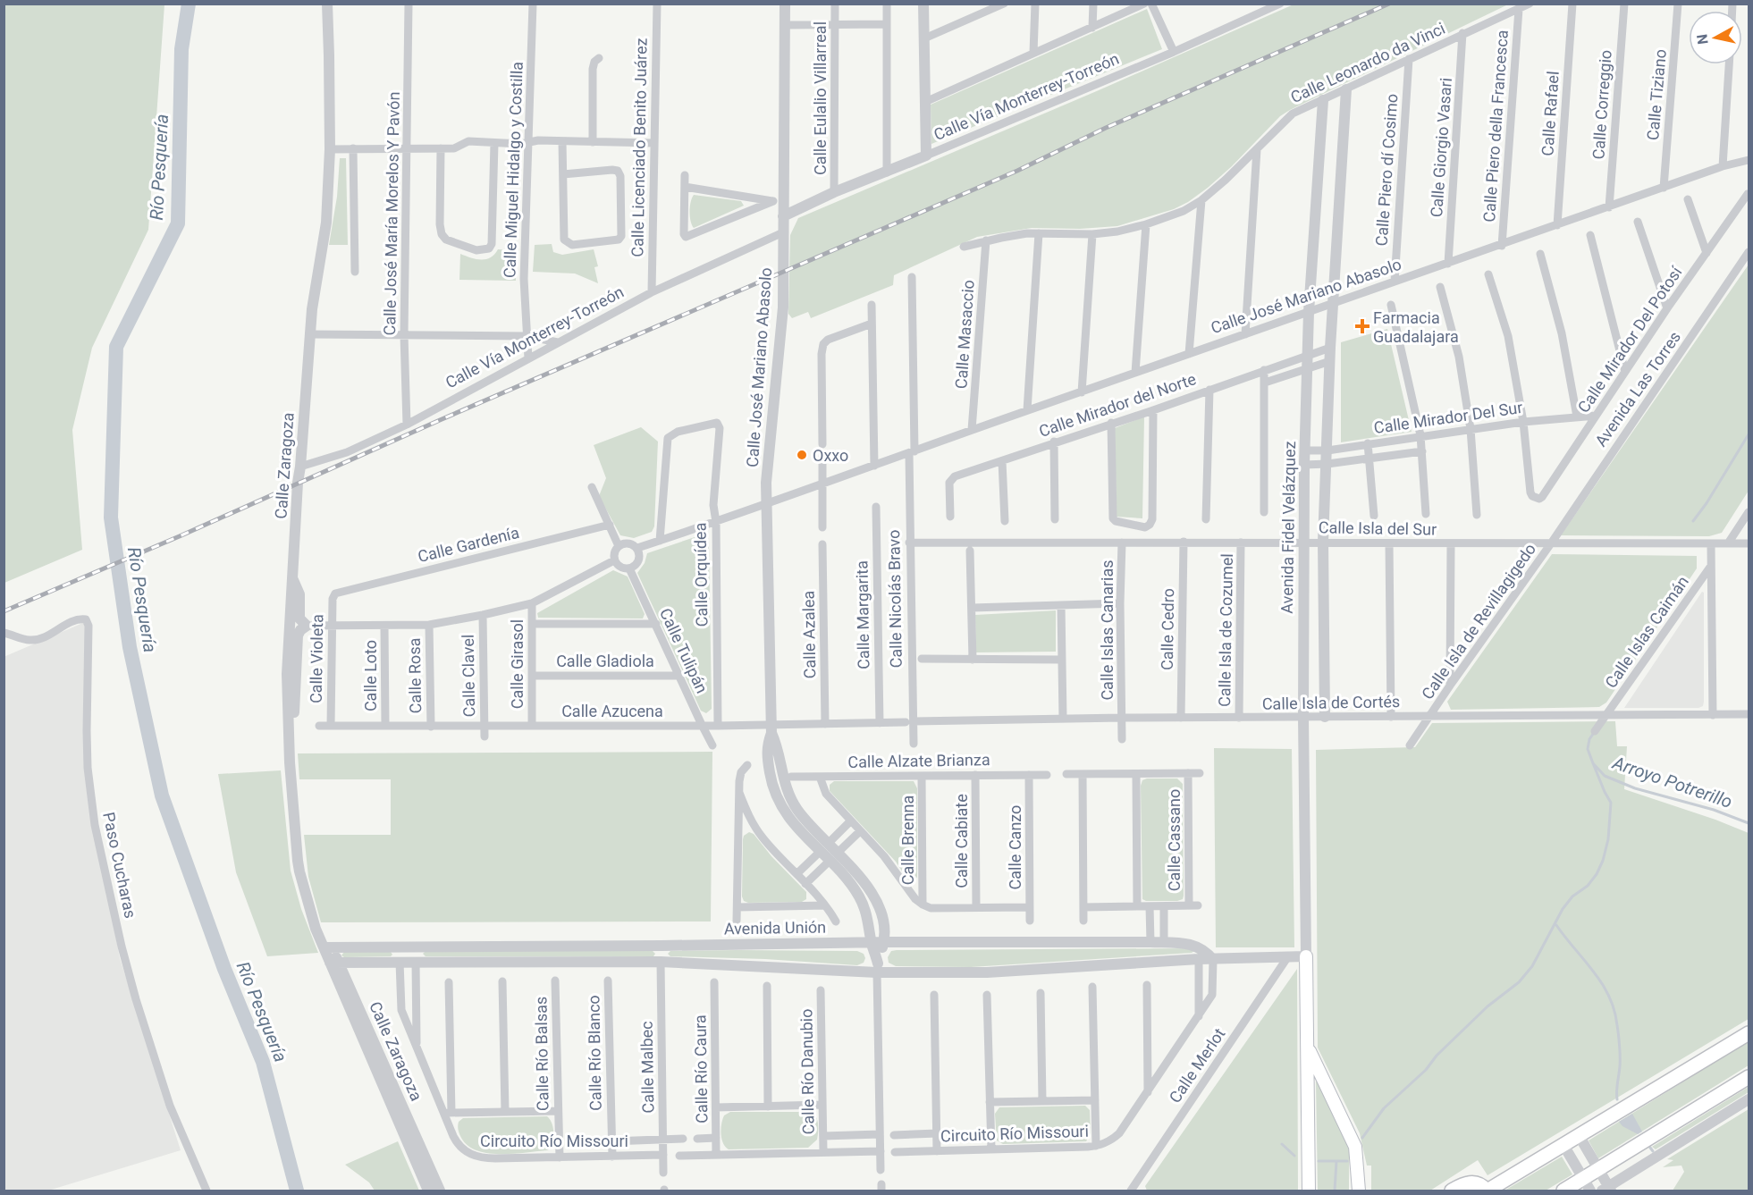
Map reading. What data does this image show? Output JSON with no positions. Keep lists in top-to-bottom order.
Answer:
{
  "streets": {
    "street": [
      "Calle Leonardo da Vinci",
      "Calle Tiziano",
      "Calle Vía Monterrey-Torreón",
      "Calle Eulalio Villarreal",
      "Calle Correggio",
      "Calle Rafael",
      "Calle Piero della Francesca",
      "Calle Licenciado Benito Juárez",
      "Calle Giorgio Vasari",
      "Calle Miguel Hidalgo y Costilla",
      "Calle Piero dí Cosimo",
      "Calle José María Morelos Y Pavón",
      "Calle José Mariano Abasolo",
      "Calle Masaccio",
      "Calle Mirador Del Potosí",
      "Avenida Las Torres",
      "Calle Mirador del Norte",
      "Calle Mirador Del Sur",
      "Calle Zaragoza",
      "Avenida Fidel Velázquez",
      "Calle Isla del Sur",
      "Calle Gardenía",
      "Calle Orquídea",
      "Calle Nicolás Bravo",
      "Calle Margarita",
      "Calle Isla de Revillagigedo",
      "Calle Cedro",
      "Calle Islas Canarias",
      "Calle Isla de Cozumel",
      "Calle Islas Caimán",
      "Calle Azalea",
      "Calle Tulipán",
      "Calle Violeta",
      "Calle Gladiola",
      "Calle Girasol",
      "Calle Loto",
      "Calle Rosa",
      "Calle Clavel",
      "Calle Isla de Cortés",
      "Calle Azucena",
      "Calle Alzate Brianza",
      "Calle Brenna",
      "Calle Cassano",
      "Calle Cabiate",
      "Calle Canzo",
      "Paso Cucharas",
      "Avenida Unión",
      "Calle Río Blanco",
      "Calle Río Balsas",
      "Calle Merlot",
      "Calle Malbec",
      "Calle Río Caura",
      "Calle Río Danubio",
      "Circuito Río Missouri"
    ]
  },
  "crossings": [
    ["Calle Leonardo da Vinci", "Calle Piero della Francesca"],
    ["Calle Leonardo da Vinci", "Calle Giorgio Vasari"],
    ["Calle Leonardo da Vinci", "Calle Piero dí Cosimo"],
    ["Calle Leonardo da Vinci", "Calle Masaccio"],
    ["Calle Leonardo da Vinci", "Avenida Fidel Velázquez"],
    ["Calle Tiziano", "Calle José Mariano Abasolo"],
    ["Calle Vía Monterrey-Torreón", "Calle Eulalio Villarreal"],
    ["Calle Vía Monterrey-Torreón", "Calle Licenciado Benito Juárez"],
    ["Calle Vía Monterrey-Torreón", "Calle Miguel Hidalgo y Costilla"],
    ["Calle Vía Monterrey-Torreón", "Calle José María Morelos Y Pavón"],
    ["Calle Vía Monterrey-Torreón", "Calle José Mariano Abasolo"],
    ["Calle Vía Monterrey-Torreón", "Calle Zaragoza"],
    ["Calle Correggio", "Calle José Mariano Abasolo"],
    ["Calle Rafael", "Calle José Mariano Abasolo"],
    ["Calle Piero della Francesca", "Calle José Mariano Abasolo"],
    ["Calle Giorgio Vasari", "Calle José Mariano Abasolo"],
    ["Calle Piero dí Cosimo", "Calle José Mariano Abasolo"],
    ["Calle José Mariano Abasolo", "Calle Masaccio"],
    ["Calle José Mariano Abasolo", "Avenida Fidel Velázquez"],
    ["Calle José Mariano Abasolo", "Calle Orquídea"],
    ["Calle José Mariano Abasolo", "Calle Nicolás Bravo"],
    ["Calle José Mariano Abasolo", "Calle Tulipán"],
    ["Calle José Mariano Abasolo", "Calle Azucena"],
    ["Calle José Mariano Abasolo", "Avenida Unión"],
    ["Calle Mirador Del Potosí", "Calle Mirador Del Sur"],
    ["Avenida Las Torres", "Calle Isla del Sur"],
    ["Avenida Las Torres", "Calle Isla de Revillagigedo"],
    ["Calle Mirador del Norte", "Avenida Fidel Velázquez"],
    ["Calle Mirador Del Sur", "Avenida Fidel Velázquez"],
    ["Calle Zaragoza", "Avenida Unión"],
    ["Avenida Fidel Velázquez", "Calle Isla del Sur"],
    ["Avenida Fidel Velázquez", "Calle Isla de Cortés"],
    ["Calle Isla del Sur", "Calle Nicolás Bravo"],
    ["Calle Isla del Sur", "Calle Isla de Revillagigedo"],
    ["Calle Isla del Sur", "Calle Cedro"],
    ["Calle Isla del Sur", "Calle Islas Canarias"],
    ["Calle Isla del Sur", "Calle Isla de Cozumel"],
    ["Calle Gardenía", "Calle Violeta"],
    ["Calle Orquídea", "Calle Azucena"],
    ["Calle Nicolás Bravo", "Calle Isla de Cortés"],
    ["Calle Nicolás Bravo", "Calle Azucena"],
    ["Calle Margarita", "Calle Azucena"],
    ["Calle Isla de Revillagigedo", "Calle Isla de Cortés"],
    ["Calle Cedro", "Calle Isla de Cortés"],
    ["Calle Islas Canarias", "Calle Isla de Cortés"],
    ["Calle Isla de Cozumel", "Calle Isla de Cortés"],
    ["Calle Islas Caimán", "Calle Isla de Cortés"],
    ["Calle Azalea", "Calle Azucena"],
    ["Calle Tulipán", "Calle Gladiola"],
    ["Calle Tulipán", "Calle Azucena"],
    ["Calle Violeta", "Calle Azucena"],
    ["Calle Gladiola", "Calle Girasol"],
    ["Calle Girasol", "Calle Azucena"],
    ["Calle Loto", "Calle Azucena"],
    ["Calle Rosa", "Calle Azucena"],
    ["Calle Clavel", "Calle Azucena"],
    ["Calle Isla de Cortés", "Calle Azucena"],
    ["Calle Alzate Brianza", "Calle Brenna"],
    ["Calle Alzate Brianza", "Calle Cabiate"],
    ["Calle Alzate Brianza", "Calle Canzo"],
    ["Avenida Unión", "Circuito Río Missouri"],
    ["Calle Río Blanco", "Circuito Río Missouri"],
    ["Calle Río Balsas", "Circuito Río Missouri"],
    ["Calle Malbec", "Circuito Río Missouri"]
  ],
  "water": ["Río Pesquería", "Arroyo Potrerillo"],
  "places": {
    "health": ["Farmacia Guadalajara"],
    "other": ["Oxxo"]
  },
  "north": "left"
}
